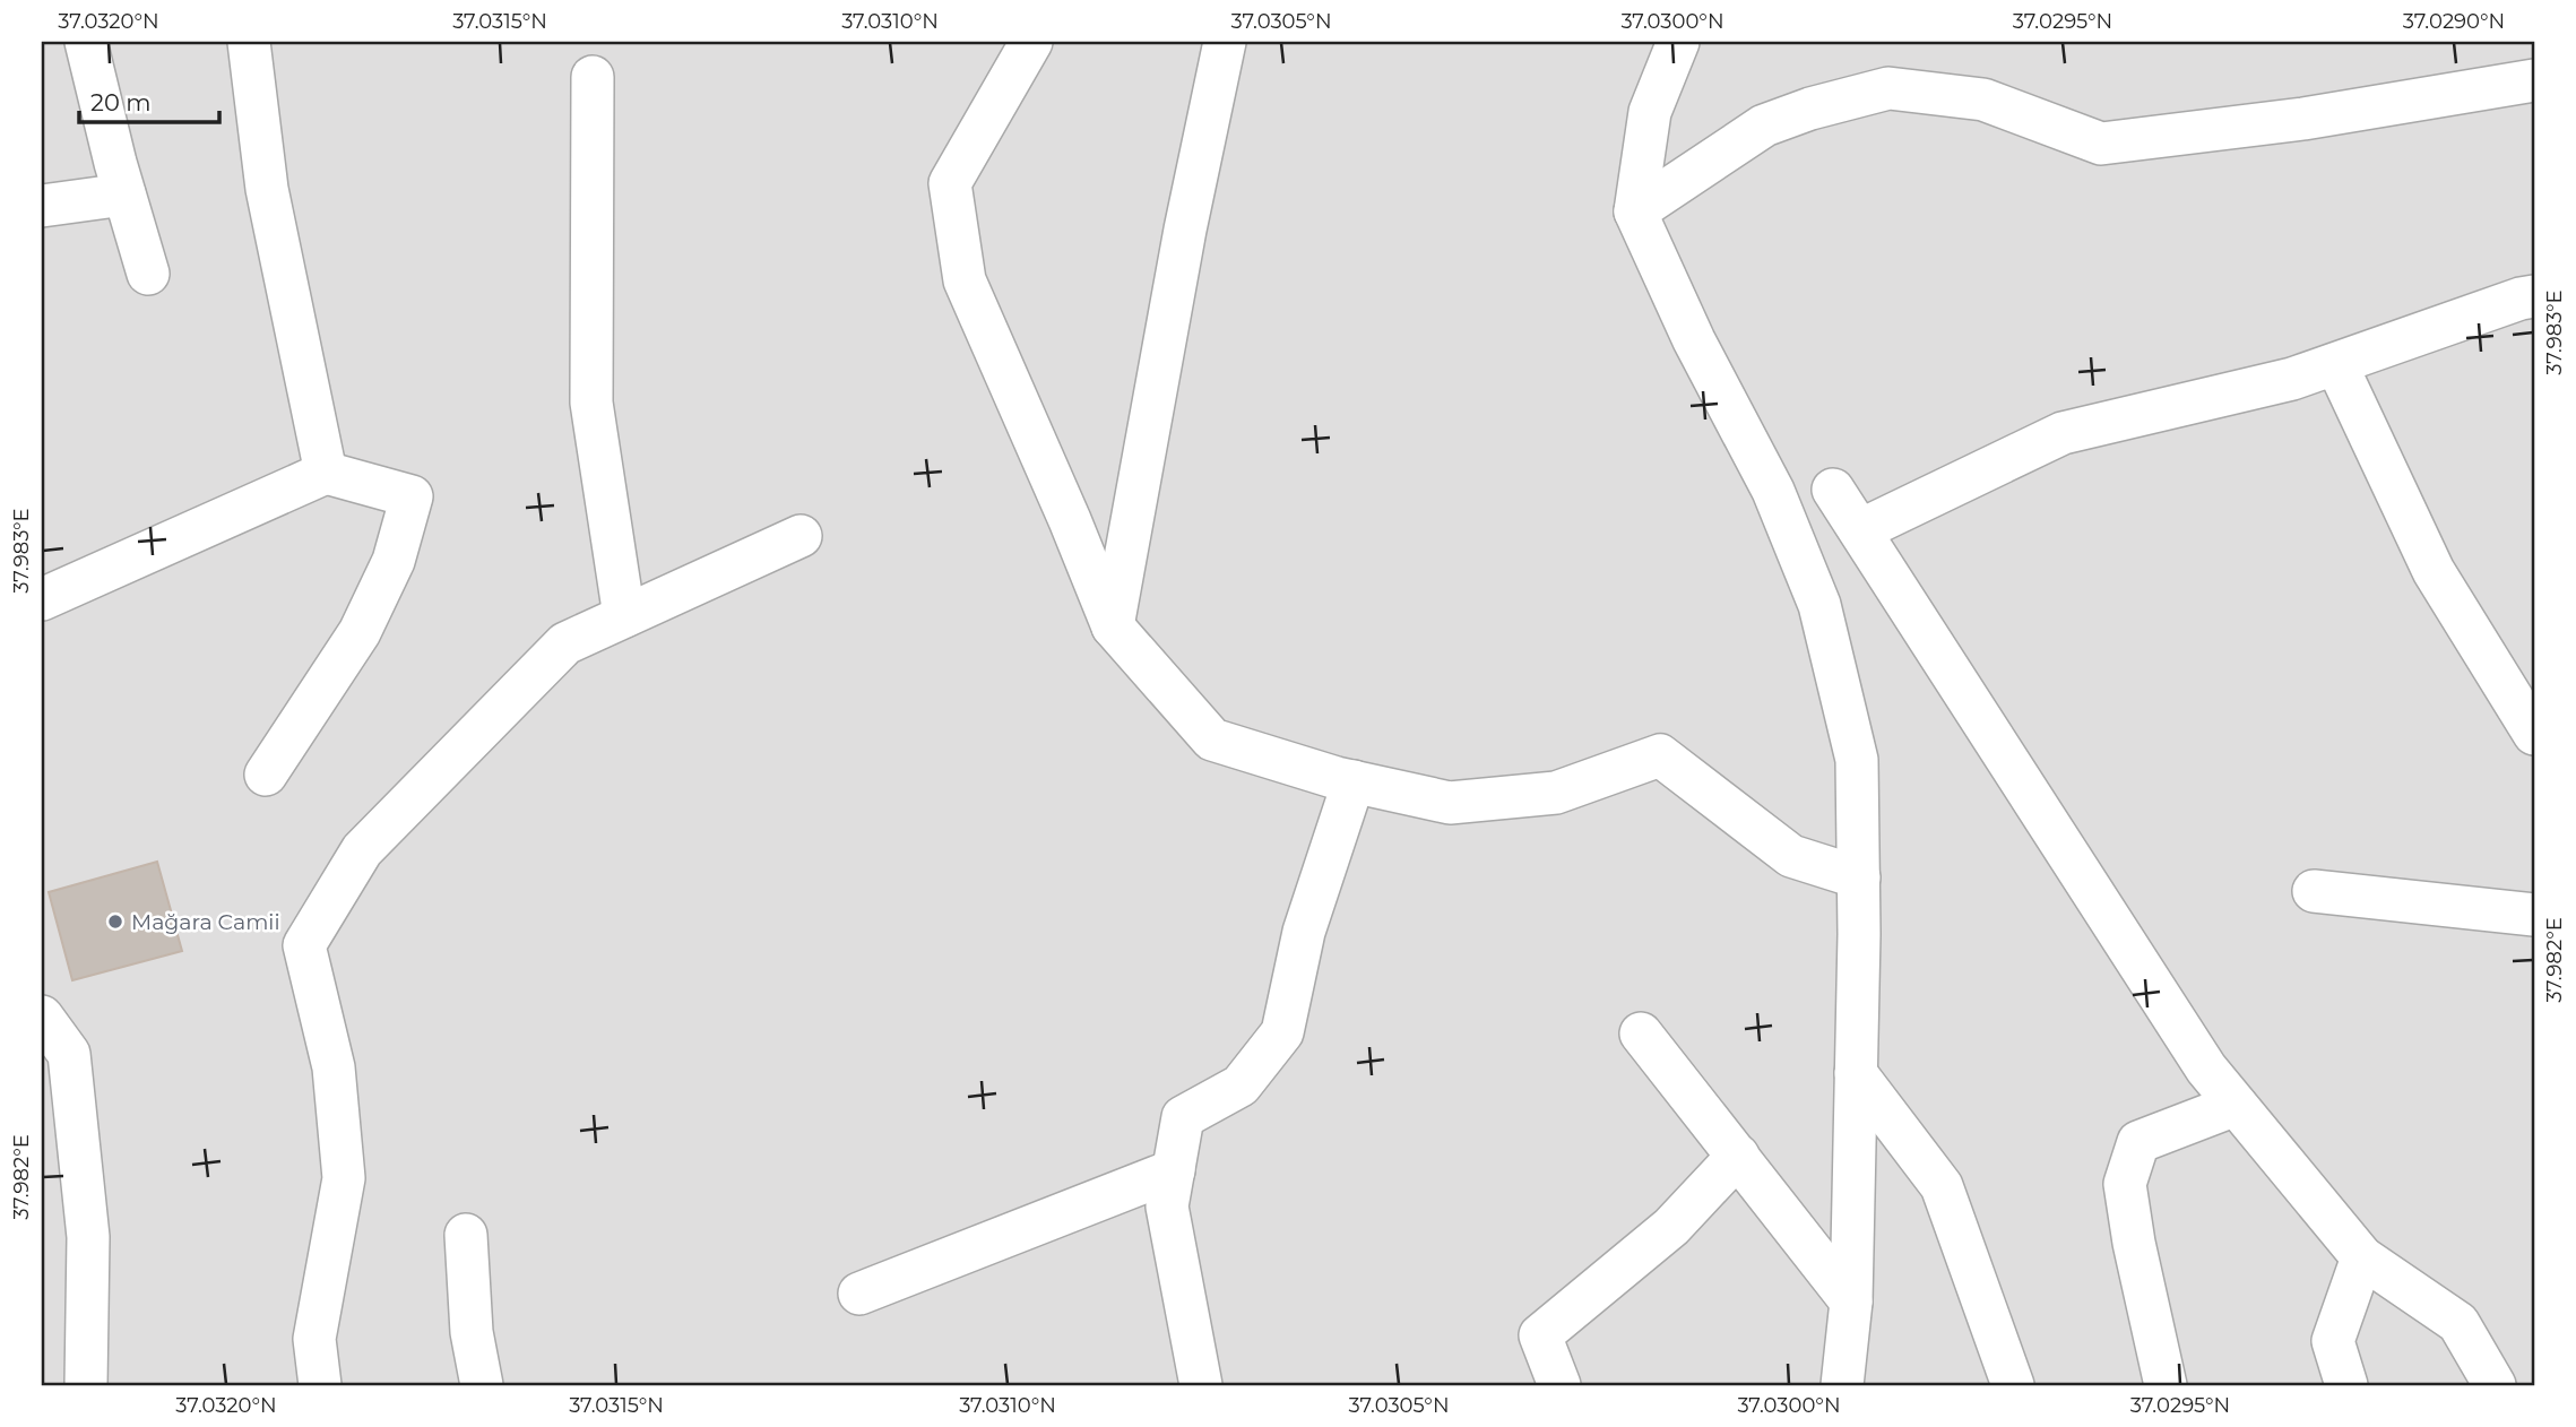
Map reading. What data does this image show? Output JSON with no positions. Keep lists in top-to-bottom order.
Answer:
{
  "places": ["Mağara Camii"],
  "scale_bar": "20 m",
  "coordinates": [
    "37.0320°N",
    "37.0315°N",
    "37.0310°N",
    "37.0305°N",
    "37.0300°N",
    "37.0295°N",
    "37.0290°N",
    "37.983°E",
    "37.982°E"
  ]
}
